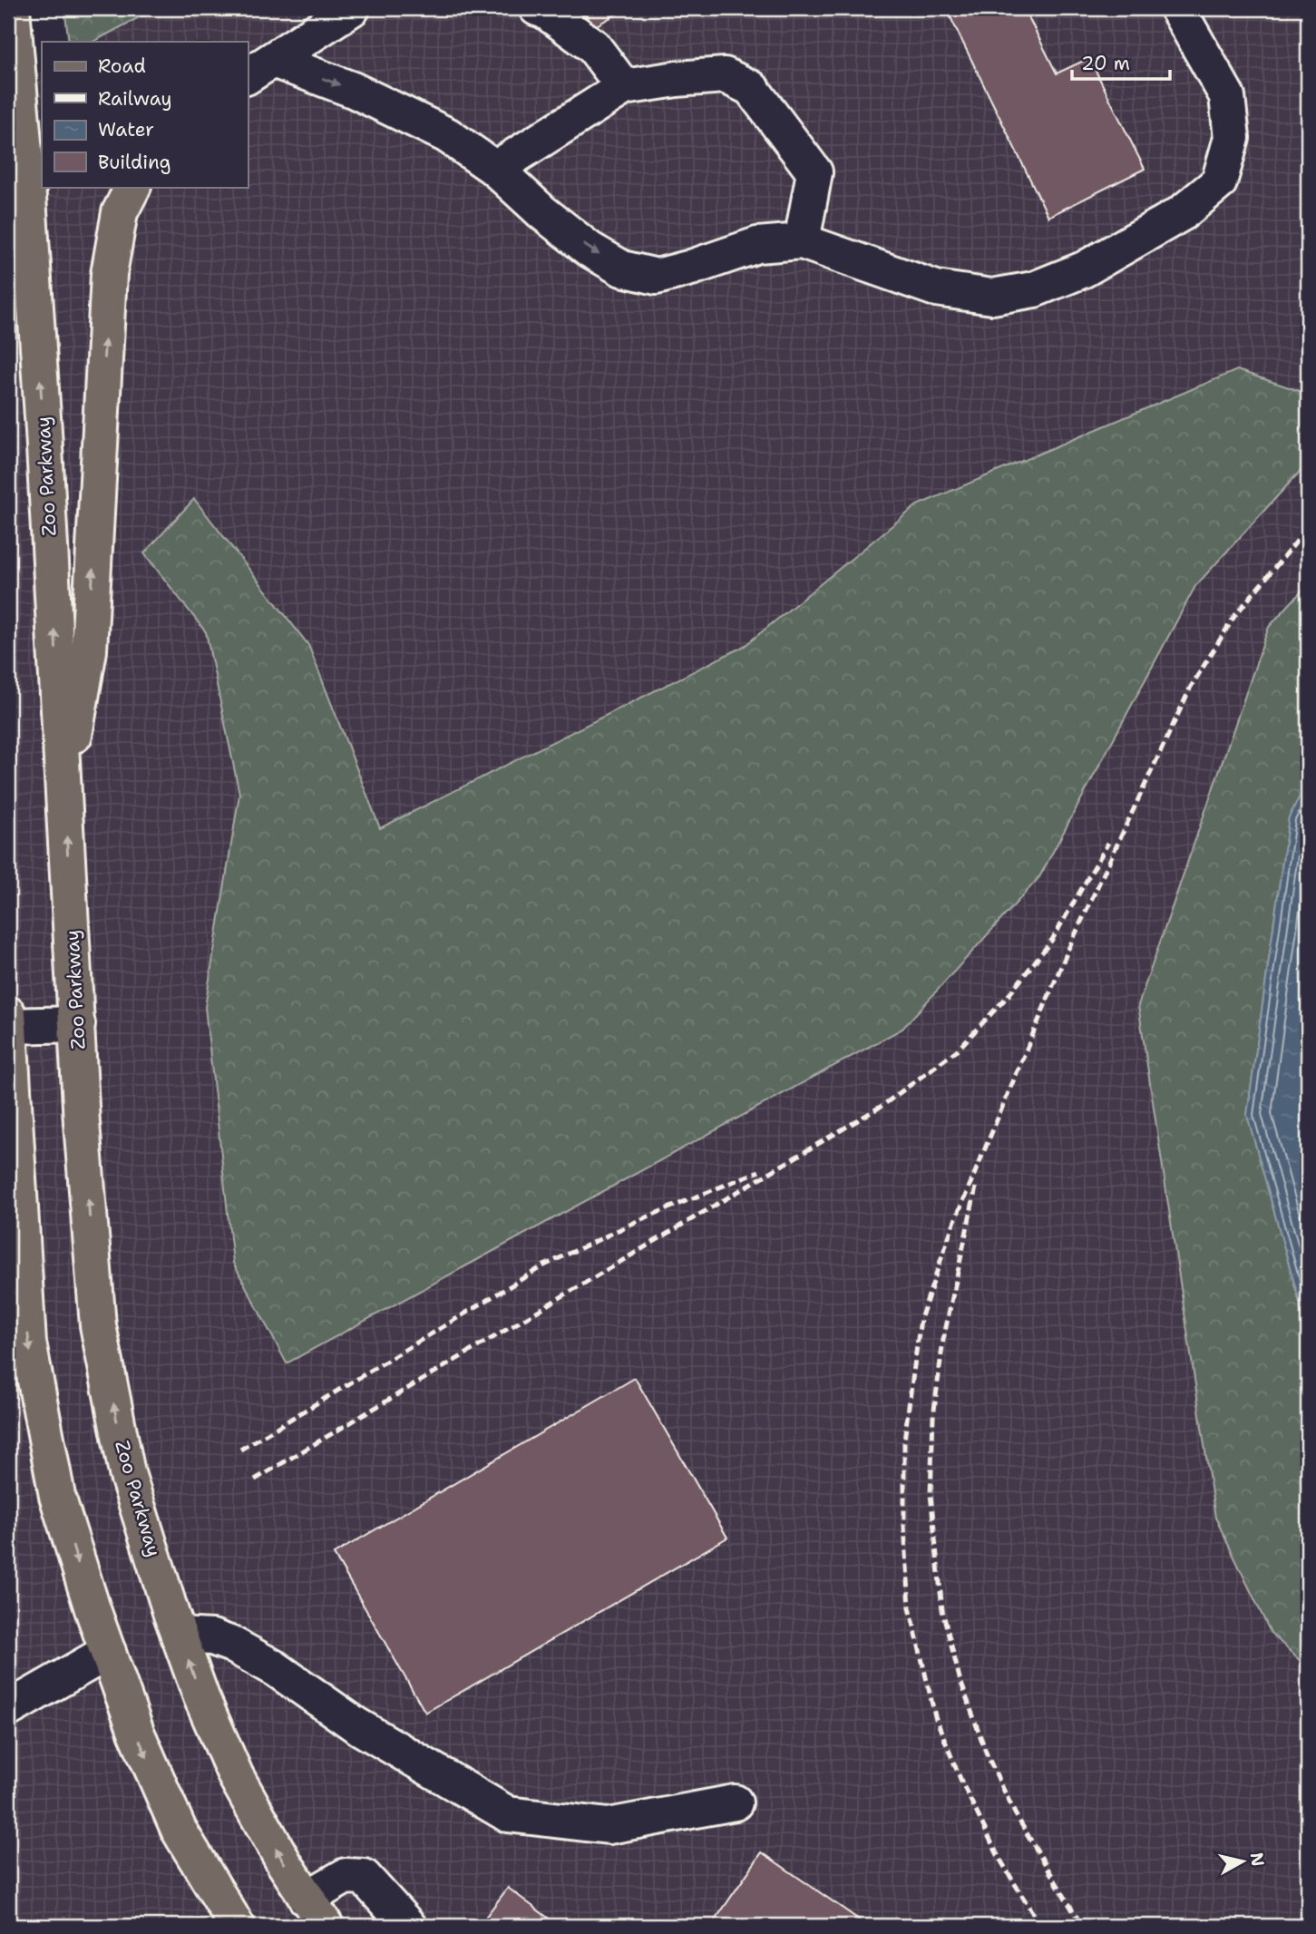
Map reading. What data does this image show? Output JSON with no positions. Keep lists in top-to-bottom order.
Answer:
{
  "streets": {
    "main road": ["Zoo Parkway"]
  },
  "legend": [
    "Road",
    "Railway",
    "Water",
    "Building"
  ],
  "scale_bar": "20 m",
  "north": "right"
}
